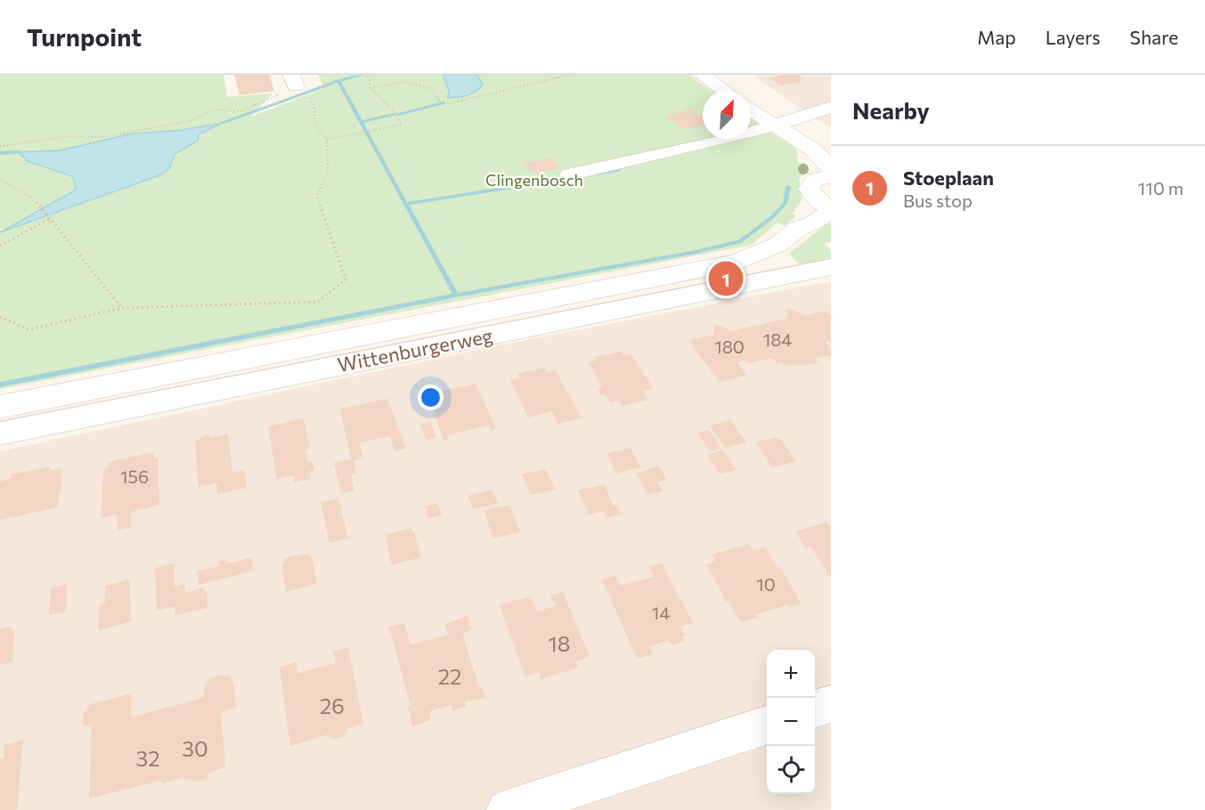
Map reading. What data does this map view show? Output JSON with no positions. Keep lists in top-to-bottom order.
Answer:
{
  "streets": {
    "street": ["Wittenburgerweg"]
  },
  "parks": ["Clingenbosch"],
  "house_numbers": [
    "184",
    "180",
    "156",
    "10",
    "14",
    "18",
    "22",
    "26",
    "30",
    "32"
  ],
  "north": "top right",
  "page": {
    "header": "Turnpoint",
    "nav": ["Map", "Layers", "Share"],
    "heading": "Nearby",
    "list": [
      {
        "mark": "1",
        "name": "Stoeplaan",
        "note": "Bus stop",
        "value": "110 m"
      }
    ],
    "pins": "1",
    "map_buttons": ["+", "−"]
  }
}
